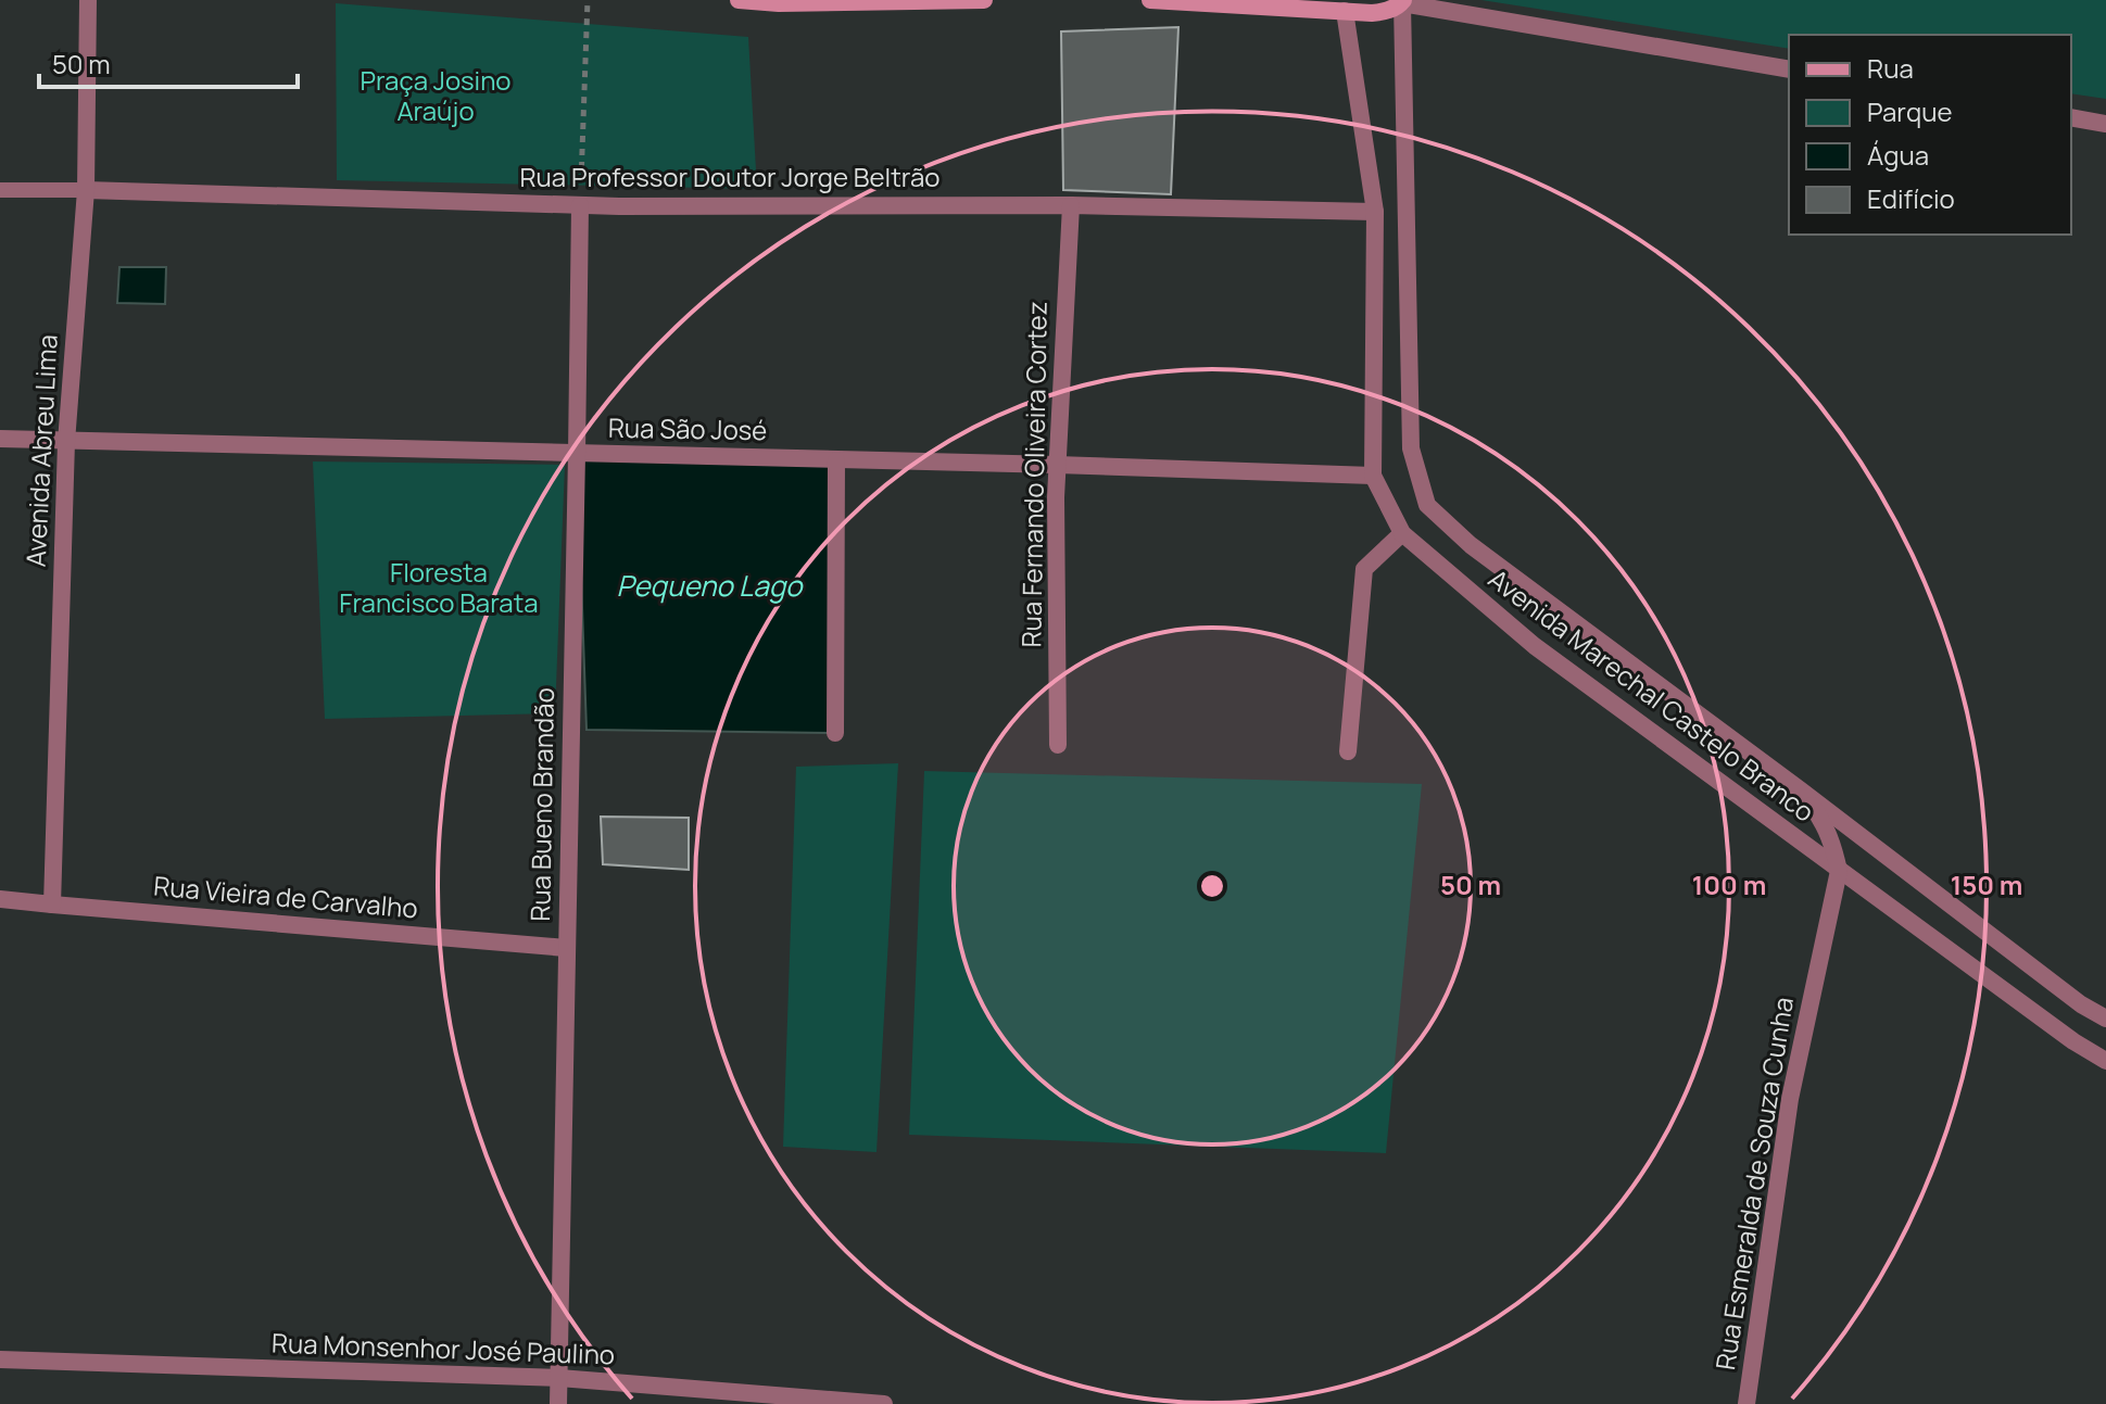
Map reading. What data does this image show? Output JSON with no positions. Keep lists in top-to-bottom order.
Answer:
{
  "streets": {
    "street": [
      "Rua Professor Doutor Jorge Beltrão",
      "Rua São José",
      "Avenida Abreu Lima",
      "Rua Fernando Oliveira Cortez",
      "Avenida Marechal Castelo Branco",
      "Rua Bueno Brandão",
      "Rua Vieira de Carvalho",
      "Rua Esmeralda de Souza Cunha",
      "Rua Monsenhor José Paulino"
    ]
  },
  "crossings": [
    ["Rua Professor Doutor Jorge Beltrão", "Avenida Abreu Lima"],
    ["Rua Professor Doutor Jorge Beltrão", "Rua Fernando Oliveira Cortez"],
    ["Rua Professor Doutor Jorge Beltrão", "Avenida Marechal Castelo Branco"],
    ["Rua Professor Doutor Jorge Beltrão", "Rua Bueno Brandão"],
    ["Rua São José", "Avenida Abreu Lima"],
    ["Rua São José", "Rua Fernando Oliveira Cortez"],
    ["Rua São José", "Avenida Marechal Castelo Branco"],
    ["Rua São José", "Rua Bueno Brandão"],
    ["Avenida Abreu Lima", "Rua Vieira de Carvalho"],
    ["Avenida Marechal Castelo Branco", "Rua Esmeralda de Souza Cunha"],
    ["Rua Bueno Brandão", "Rua Vieira de Carvalho"],
    ["Rua Bueno Brandão", "Rua Monsenhor José Paulino"]
  ],
  "water": ["Pequeno Lago"],
  "parks": ["Praça Josino Araújo", "Floresta Francisco Barata"],
  "legend": [
    "Rua",
    "Parque",
    "Água",
    "Edifício"
  ],
  "scale_bar": "50 m",
  "rings": ["50 m", "100 m", "150 m"]
}
